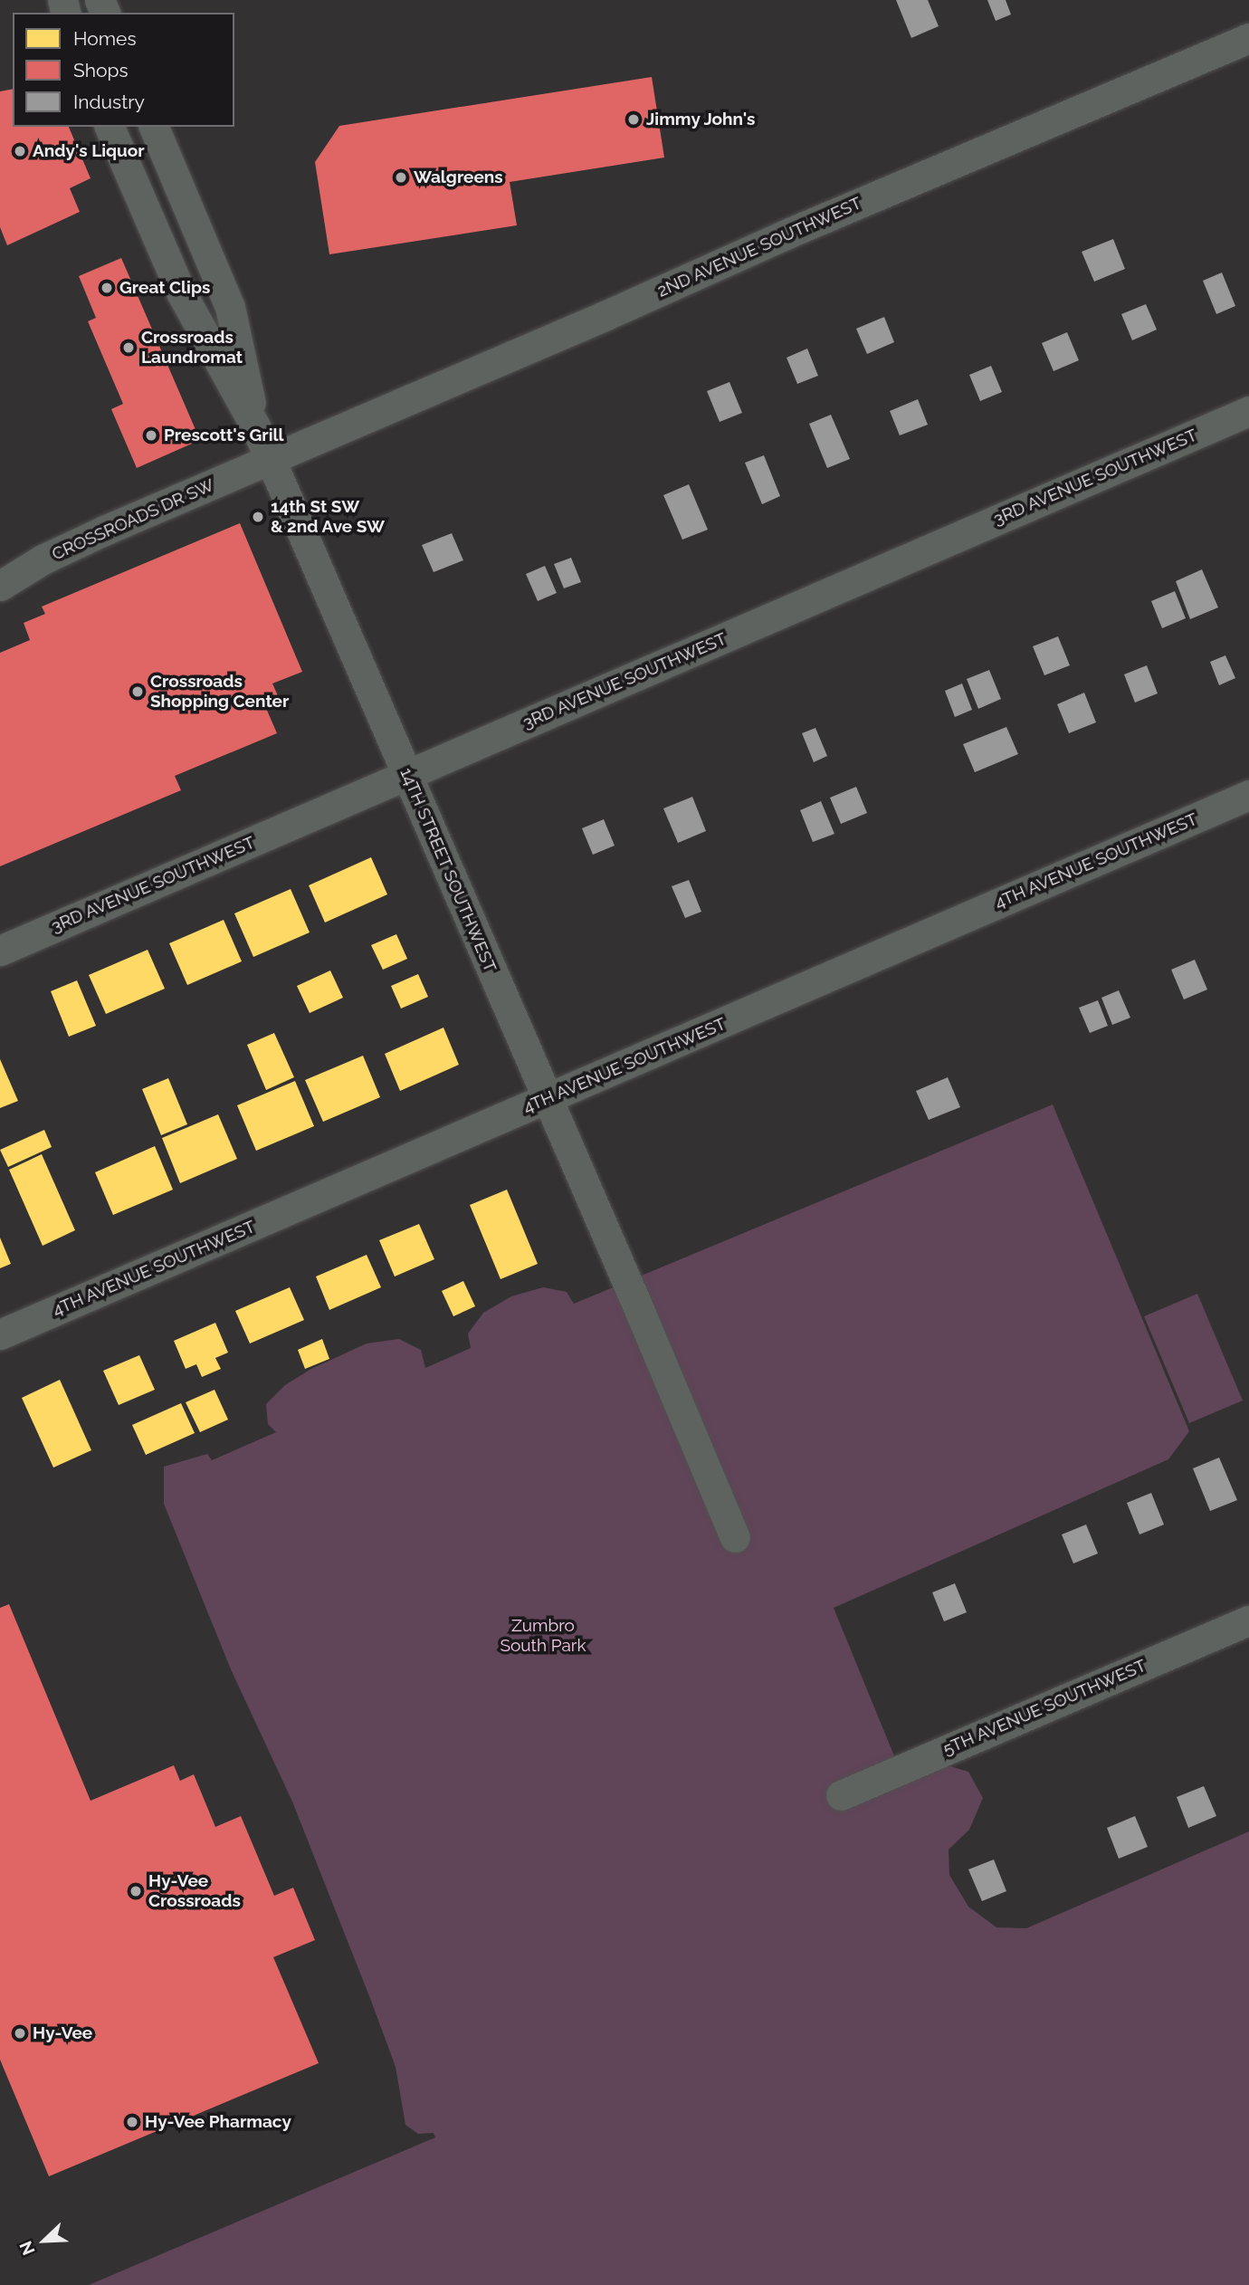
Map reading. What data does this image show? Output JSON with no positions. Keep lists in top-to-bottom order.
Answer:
{
  "streets": {
    "street": [
      "2ND AVENUE SOUTHWEST",
      "3RD AVENUE SOUTHWEST",
      "CROSSROADS DR SW",
      "4TH AVENUE SOUTHWEST",
      "14TH STREET SOUTHWEST",
      "5TH AVENUE SOUTHWEST"
    ]
  },
  "crossings": [
    ["2ND AVENUE SOUTHWEST", "CROSSROADS DR SW"],
    ["2ND AVENUE SOUTHWEST", "14TH STREET SOUTHWEST"],
    ["3RD AVENUE SOUTHWEST", "14TH STREET SOUTHWEST"],
    ["CROSSROADS DR SW", "14TH STREET SOUTHWEST"],
    ["4TH AVENUE SOUTHWEST", "14TH STREET SOUTHWEST"]
  ],
  "parks": ["Zumbro South Park"],
  "places": [
    "Jimmy John's",
    "Andy's Liquor",
    "Walgreens",
    "Great Clips",
    "Crossroads Laundromat",
    "Prescott's Grill",
    "14th St SW & 2nd Ave SW",
    "Crossroads Shopping Center",
    "Hy-Vee Crossroads",
    "Hy-Vee",
    "Hy-Vee Pharmacy"
  ],
  "legend": ["Homes", "Shops", "Industry"],
  "north": "bottom left"
}
